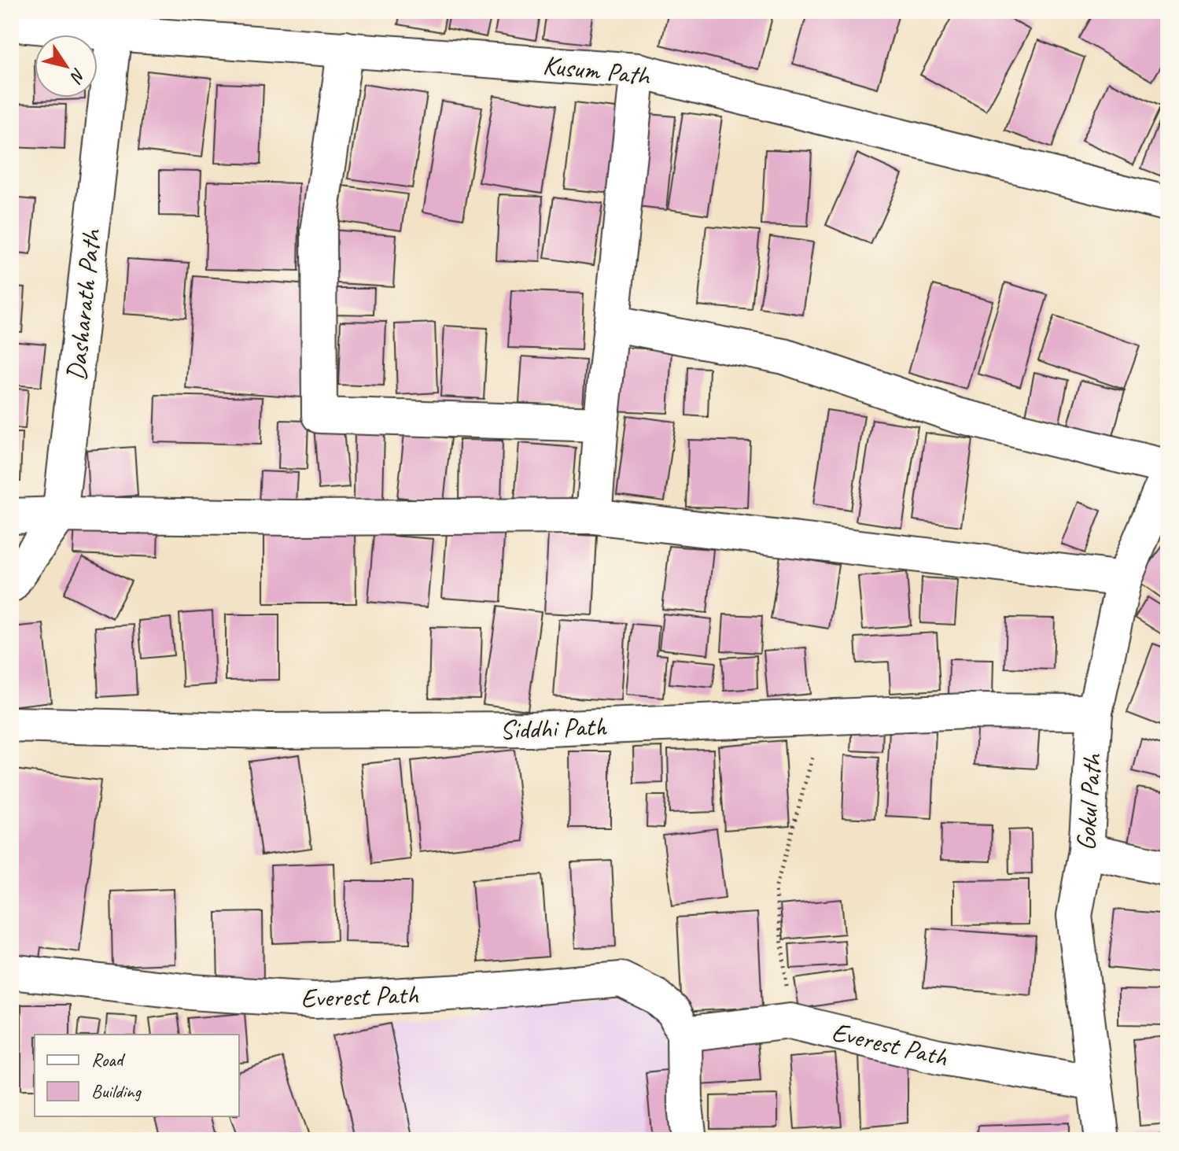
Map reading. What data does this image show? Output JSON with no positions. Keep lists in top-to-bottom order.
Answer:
{
  "streets": {
    "street": [
      "Kusum Path",
      "Dasharath Path",
      "Siddhi Path",
      "Gokul Path",
      "Everest Path"
    ]
  },
  "crossings": [
    ["Kusum Path", "Dasharath Path"],
    ["Siddhi Path", "Gokul Path"],
    ["Gokul Path", "Everest Path"]
  ],
  "legend": ["Road", "Building"],
  "north": "bottom right"
}
